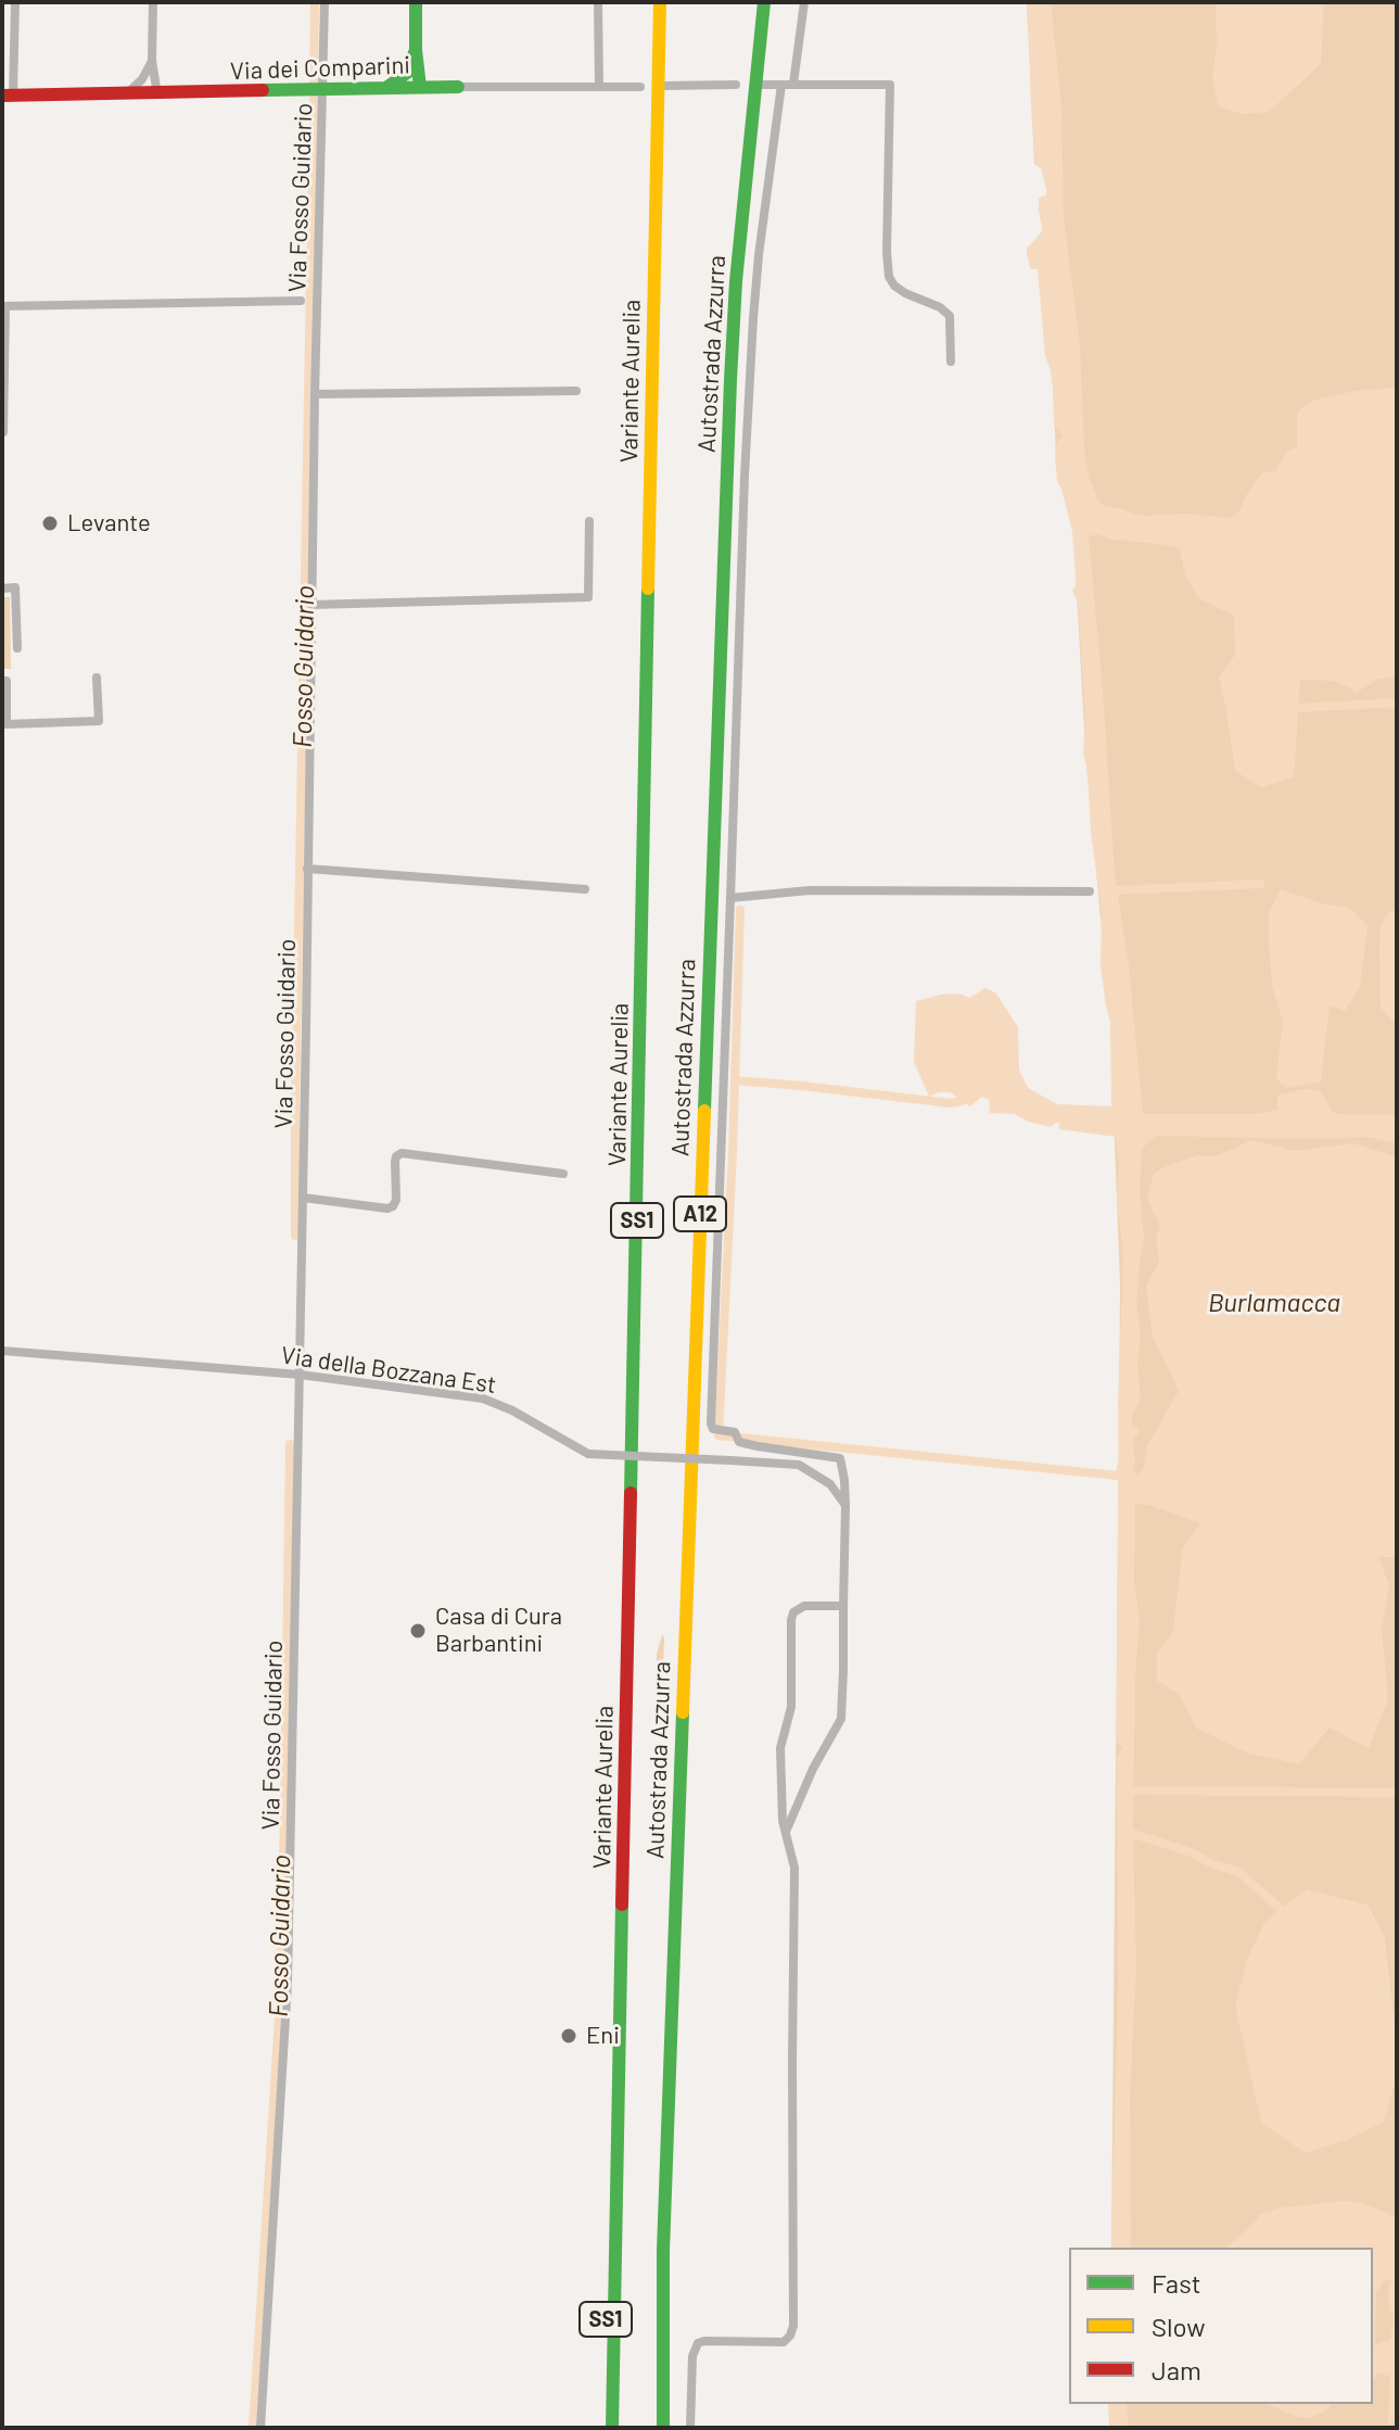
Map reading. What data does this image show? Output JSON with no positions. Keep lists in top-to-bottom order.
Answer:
{
  "streets": {
    "main road": [
      "Via dei Comparini",
      "Autostrada Azzurra",
      "Variante Aurelia",
      "A12",
      "SS1"
    ],
    "street": ["Via Fosso Guidario", "Via della Bozzana Est"]
  },
  "crossings": [
    ["Via dei Comparini", "Via Fosso Guidario"],
    ["Via Fosso Guidario", "Via della Bozzana Est"]
  ],
  "water": ["Fosso Guidario", "Burlamacca"],
  "places": ["Levante", "Casa di Cura Barbantini", "Eni"],
  "legend": ["Fast", "Slow", "Jam"]
}
